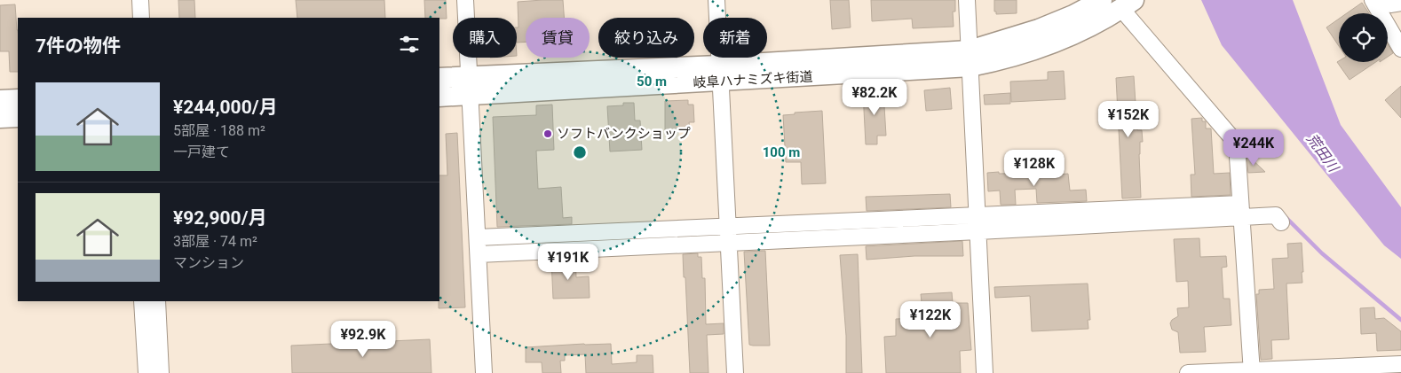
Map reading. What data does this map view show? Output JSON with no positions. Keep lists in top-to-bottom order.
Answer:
{
  "streets": {
    "main road": ["岐阜ハナミズキ街道"]
  },
  "water": ["荒田川"],
  "places": ["ソフトバンクショップ"],
  "page": {
    "chip": [
      "購入",
      "賃貸",
      "絞り込み",
      "新着"
    ],
    "heading": "7件の物件",
    "list": [
      {
        "name": "¥244,000/月",
        "note": "5部屋 · 188 m² · 一戸建て"
      },
      {
        "name": "¥92,900/月",
        "note": "3部屋 · 74 m² · マンション"
      }
    ],
    "price": [
      "¥82.2K",
      "¥152K",
      "¥244K",
      "¥128K",
      "¥191K",
      "¥122K",
      "¥92.9K"
    ]
  },
  "rings": ["50 m", "100 m"]
}
